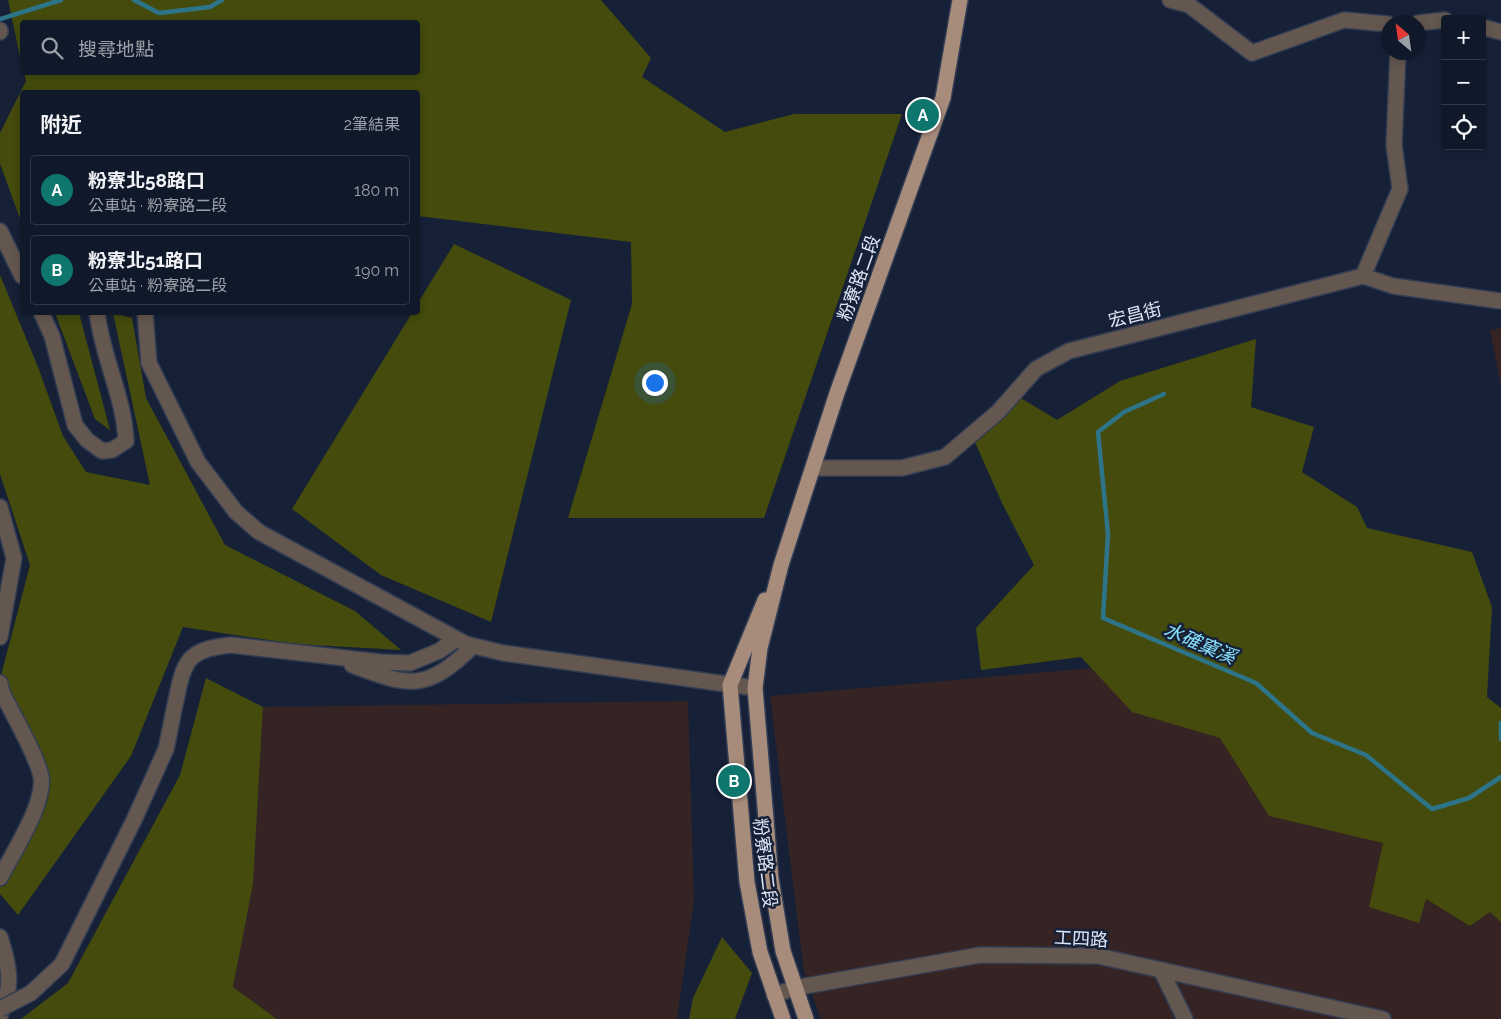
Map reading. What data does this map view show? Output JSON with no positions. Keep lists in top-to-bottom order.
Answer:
{
  "streets": {
    "main road": ["粉寮路二段"],
    "street": ["宏昌街", "工四路"]
  },
  "crossings": [
    ["粉寮路二段", "宏昌街"],
    ["粉寮路二段", "工四路"]
  ],
  "water": ["水確窠溪"],
  "north": "top left",
  "page": {
    "map_buttons": ["+", "−"],
    "search": "搜尋地點",
    "heading": ["附近", "2筆結果"],
    "pins": ["A", "B"],
    "list": [
      {
        "mark": "A",
        "name": "粉寮北58路口",
        "note": "公車站 · 粉寮路二段",
        "value": "180 m"
      },
      {
        "mark": "B",
        "name": "粉寮北51路口",
        "note": "公車站 · 粉寮路二段",
        "value": "190 m"
      }
    ]
  }
}
